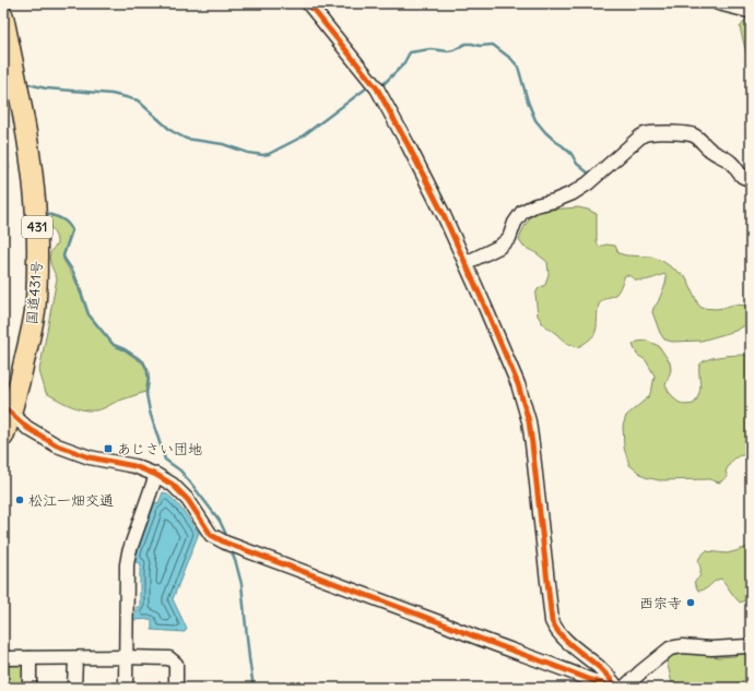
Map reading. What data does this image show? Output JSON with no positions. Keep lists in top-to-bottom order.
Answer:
{
  "streets": {
    "highway": ["431", "国道431号"]
  },
  "places": {
    "transit": ["あじさい団地"],
    "other": ["松江一畑交通", "西宗寺"]
  }
}
